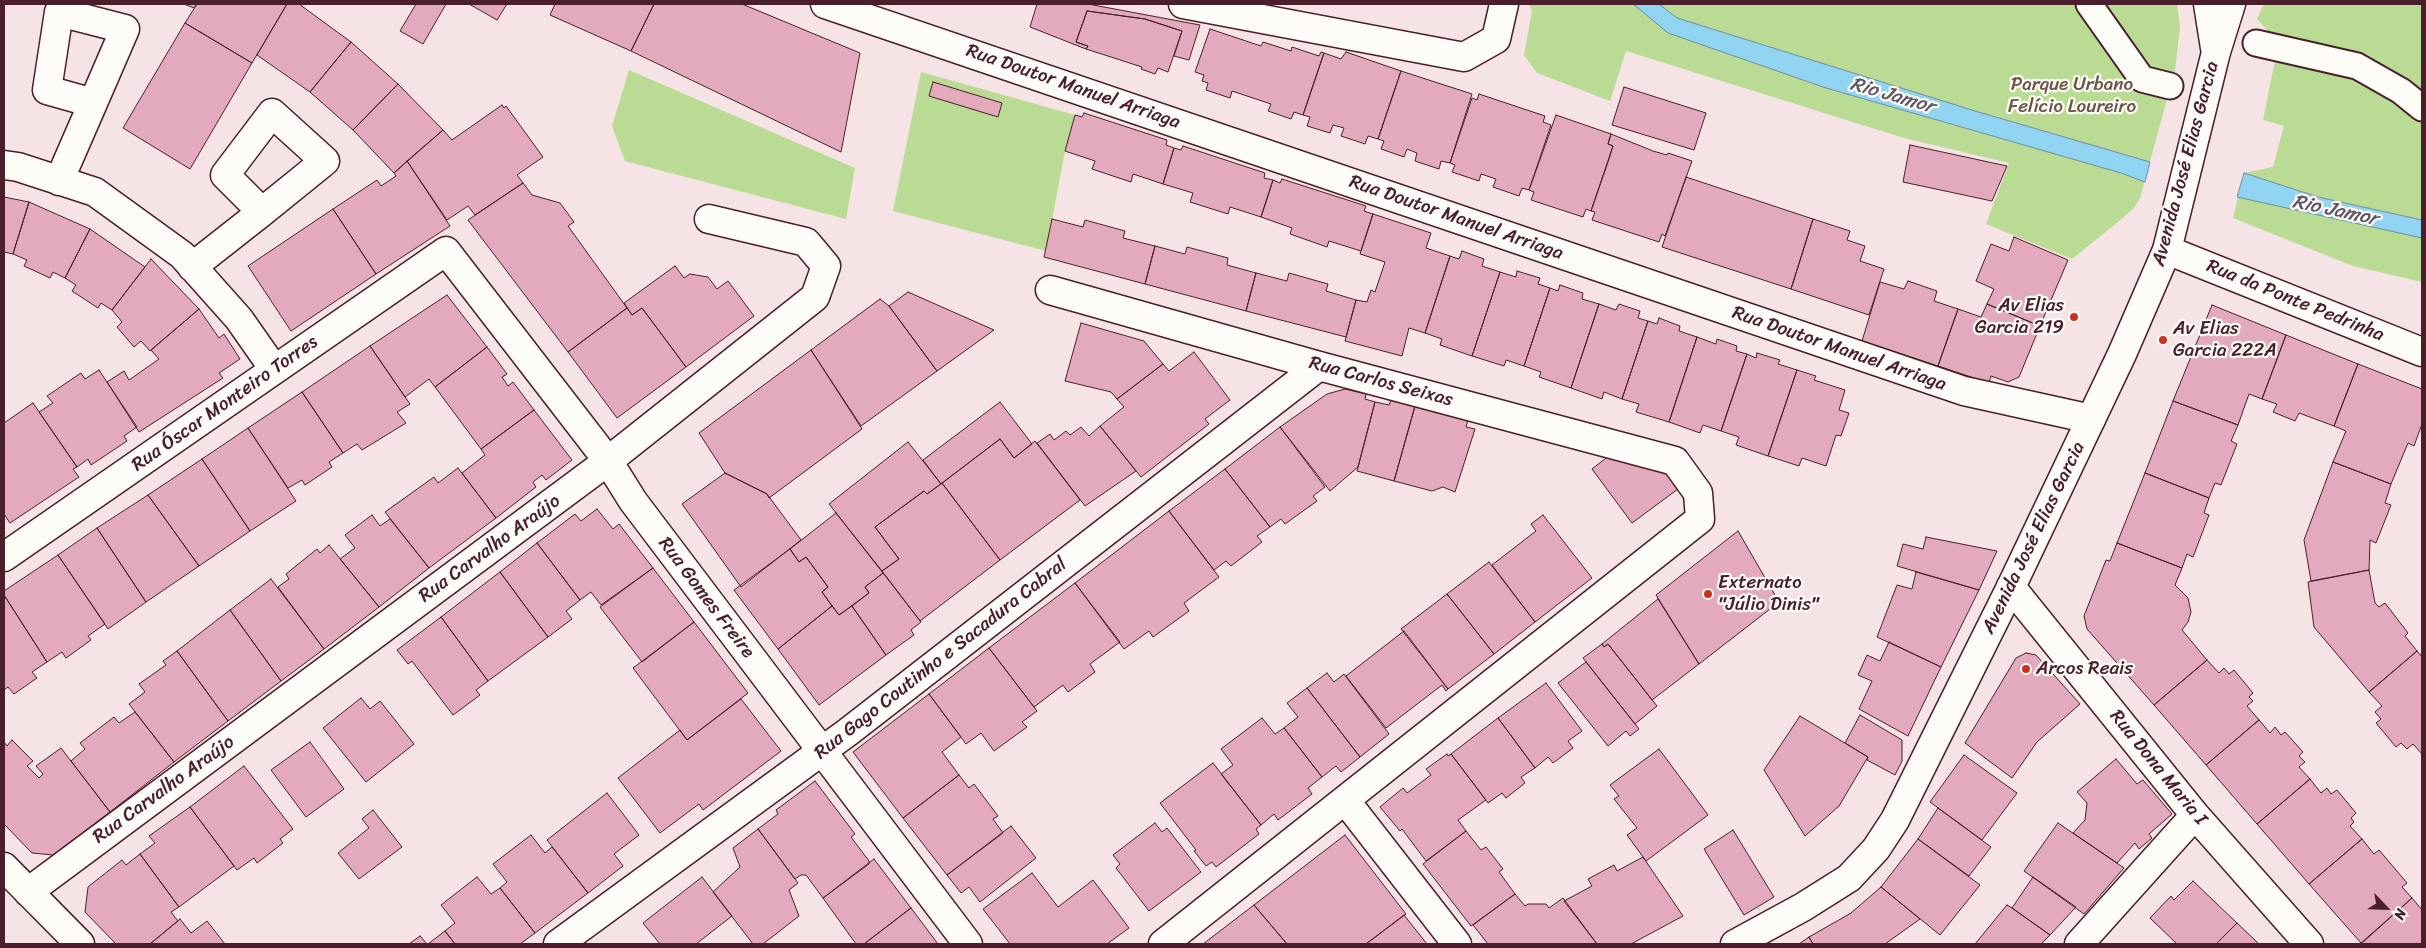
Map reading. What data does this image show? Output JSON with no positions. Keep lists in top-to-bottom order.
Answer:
{
  "streets": {
    "street": [
      "Rua Doutor Manuel Arriaga",
      "Avenida José Elias Garcia",
      "Rua da Ponte Pedrinha",
      "Rua Carlos Seixas",
      "Rua Óscar Monteiro Torres",
      "Rua Carvalho Araújo",
      "Rua Gomes Freire",
      "Rua Gago Coutinho e Sacadura Cabral",
      "Rua Dona Maria I"
    ]
  },
  "crossings": [
    ["Rua Doutor Manuel Arriaga", "Avenida José Elias Garcia"],
    ["Avenida José Elias Garcia", "Rua da Ponte Pedrinha"],
    ["Avenida José Elias Garcia", "Rua Dona Maria I"],
    ["Rua Carlos Seixas", "Rua Gago Coutinho e Sacadura Cabral"],
    ["Rua Óscar Monteiro Torres", "Rua Gomes Freire"],
    ["Rua Carvalho Araújo", "Rua Gomes Freire"],
    ["Rua Gomes Freire", "Rua Gago Coutinho e Sacadura Cabral"]
  ],
  "water": ["Rio Jamor"],
  "parks": ["Parque Urbano Felício Loureiro"],
  "places": [
    "Av Elias Garcia 219",
    "Av Elias Garcia 222A",
    "Externato \"Júlio Dinis\"",
    "Arcos Reais"
  ],
  "north": "bottom right"
}
